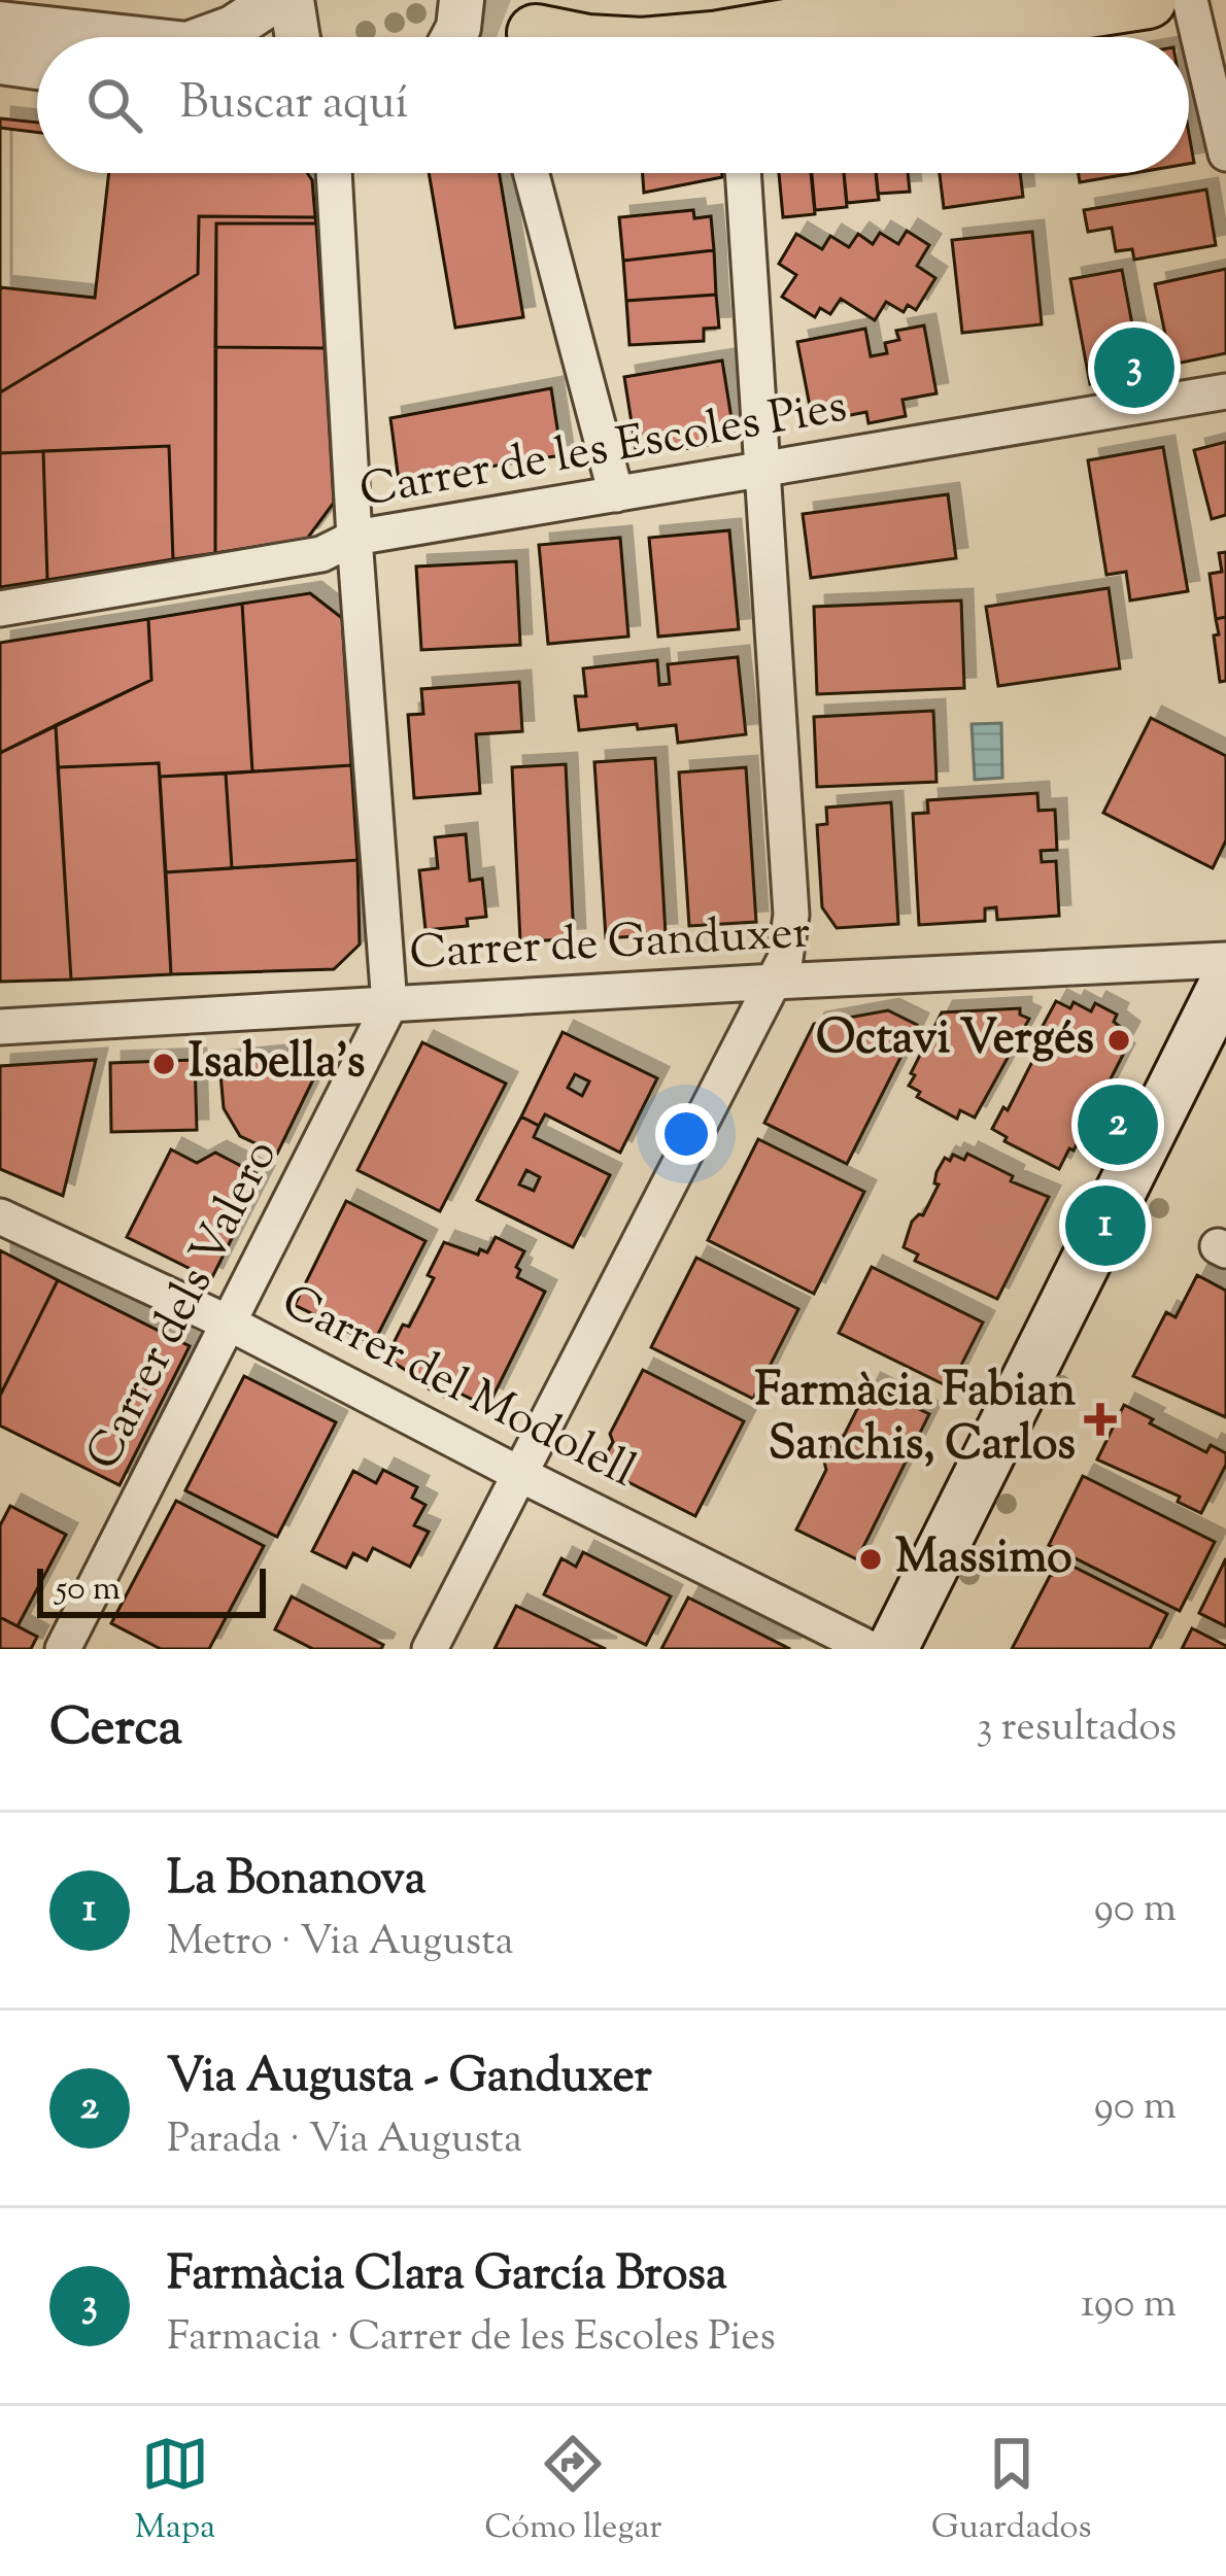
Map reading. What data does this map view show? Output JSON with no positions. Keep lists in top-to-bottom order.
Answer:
{
  "streets": {
    "street": [
      "Carrer de les Escoles Pies",
      "Carrer de Ganduxer",
      "Carrer dels Valero",
      "Carrer del Modolell"
    ]
  },
  "crossings": [
    ["Carrer de Ganduxer", "Carrer dels Valero"],
    ["Carrer dels Valero", "Carrer del Modolell"]
  ],
  "places": {
    "other": ["Octavi Vergés", "Isabella's", "Massimo"],
    "health": ["Farmàcia Fabian Sanchis, Carlos"]
  },
  "scale_bar": "50 m",
  "page": {
    "search": "Buscar aquí",
    "pins": ["3", "2", "1"],
    "scale": "50 m",
    "heading": ["Cerca", "3 resultados"],
    "list": [
      {
        "mark": "1",
        "name": "La Bonanova",
        "note": "Metro · Via Augusta",
        "value": "90 m"
      },
      {
        "mark": "2",
        "name": "Via Augusta - Ganduxer",
        "note": "Parada · Via Augusta",
        "value": "90 m"
      },
      {
        "mark": "3",
        "name": "Farmàcia Clara García Brosa",
        "note": "Farmacia · Carrer de les Escoles Pies",
        "value": "190 m"
      }
    ],
    "nav": ["Mapa", "Cómo llegar", "Guardados"]
  }
}
